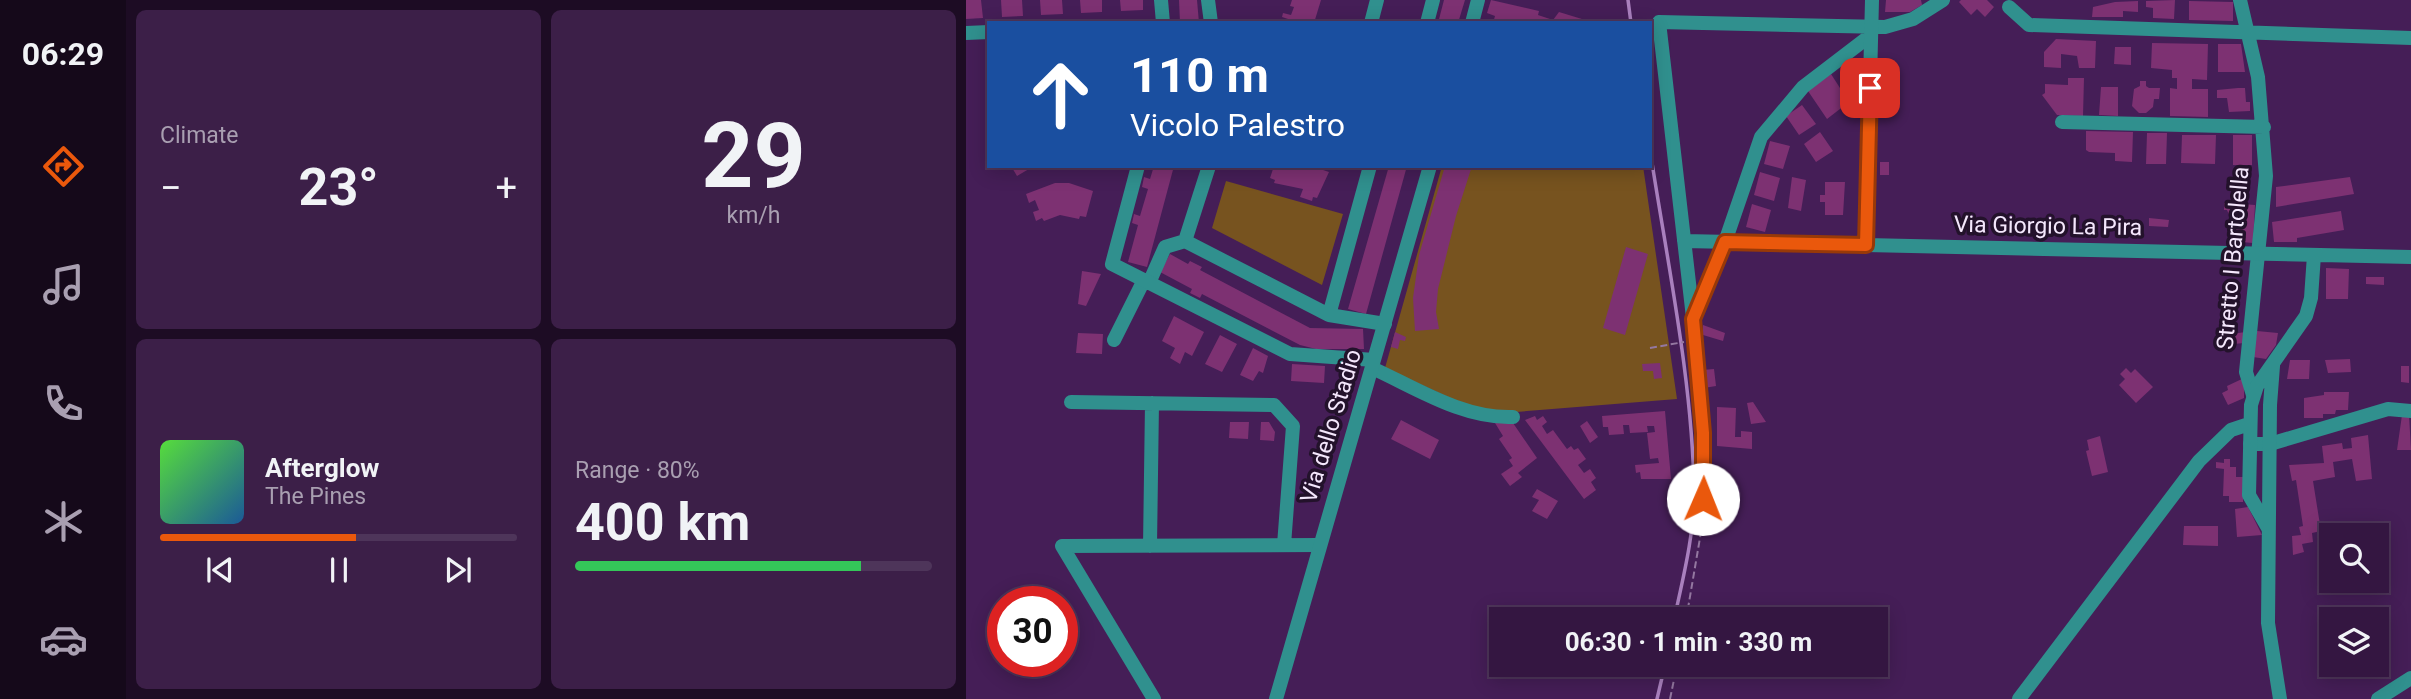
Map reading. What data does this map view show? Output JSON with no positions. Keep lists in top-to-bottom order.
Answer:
{
  "streets": {
    "street": ["Via Giorgio La Pira", "Stretto I Bartolella", "Via dello Stadio"]
  },
  "crossings": [
    ["Via Giorgio La Pira", "Stretto I Bartolella"]
  ],
  "page": {
    "tabs": "06:29",
    "tile": [
      "Climate",
      ["29", "km/h"],
      ["Range · 80%", "400 km"]
    ],
    "turn": ["110 m", "Vicolo Palestro"],
    "heat": ["−", "23°", "+"],
    "song": ["Afterglow", "The Pines"],
    "limit": "30",
    "trip": "06:30 · 1 min · 330 m"
  }
}
